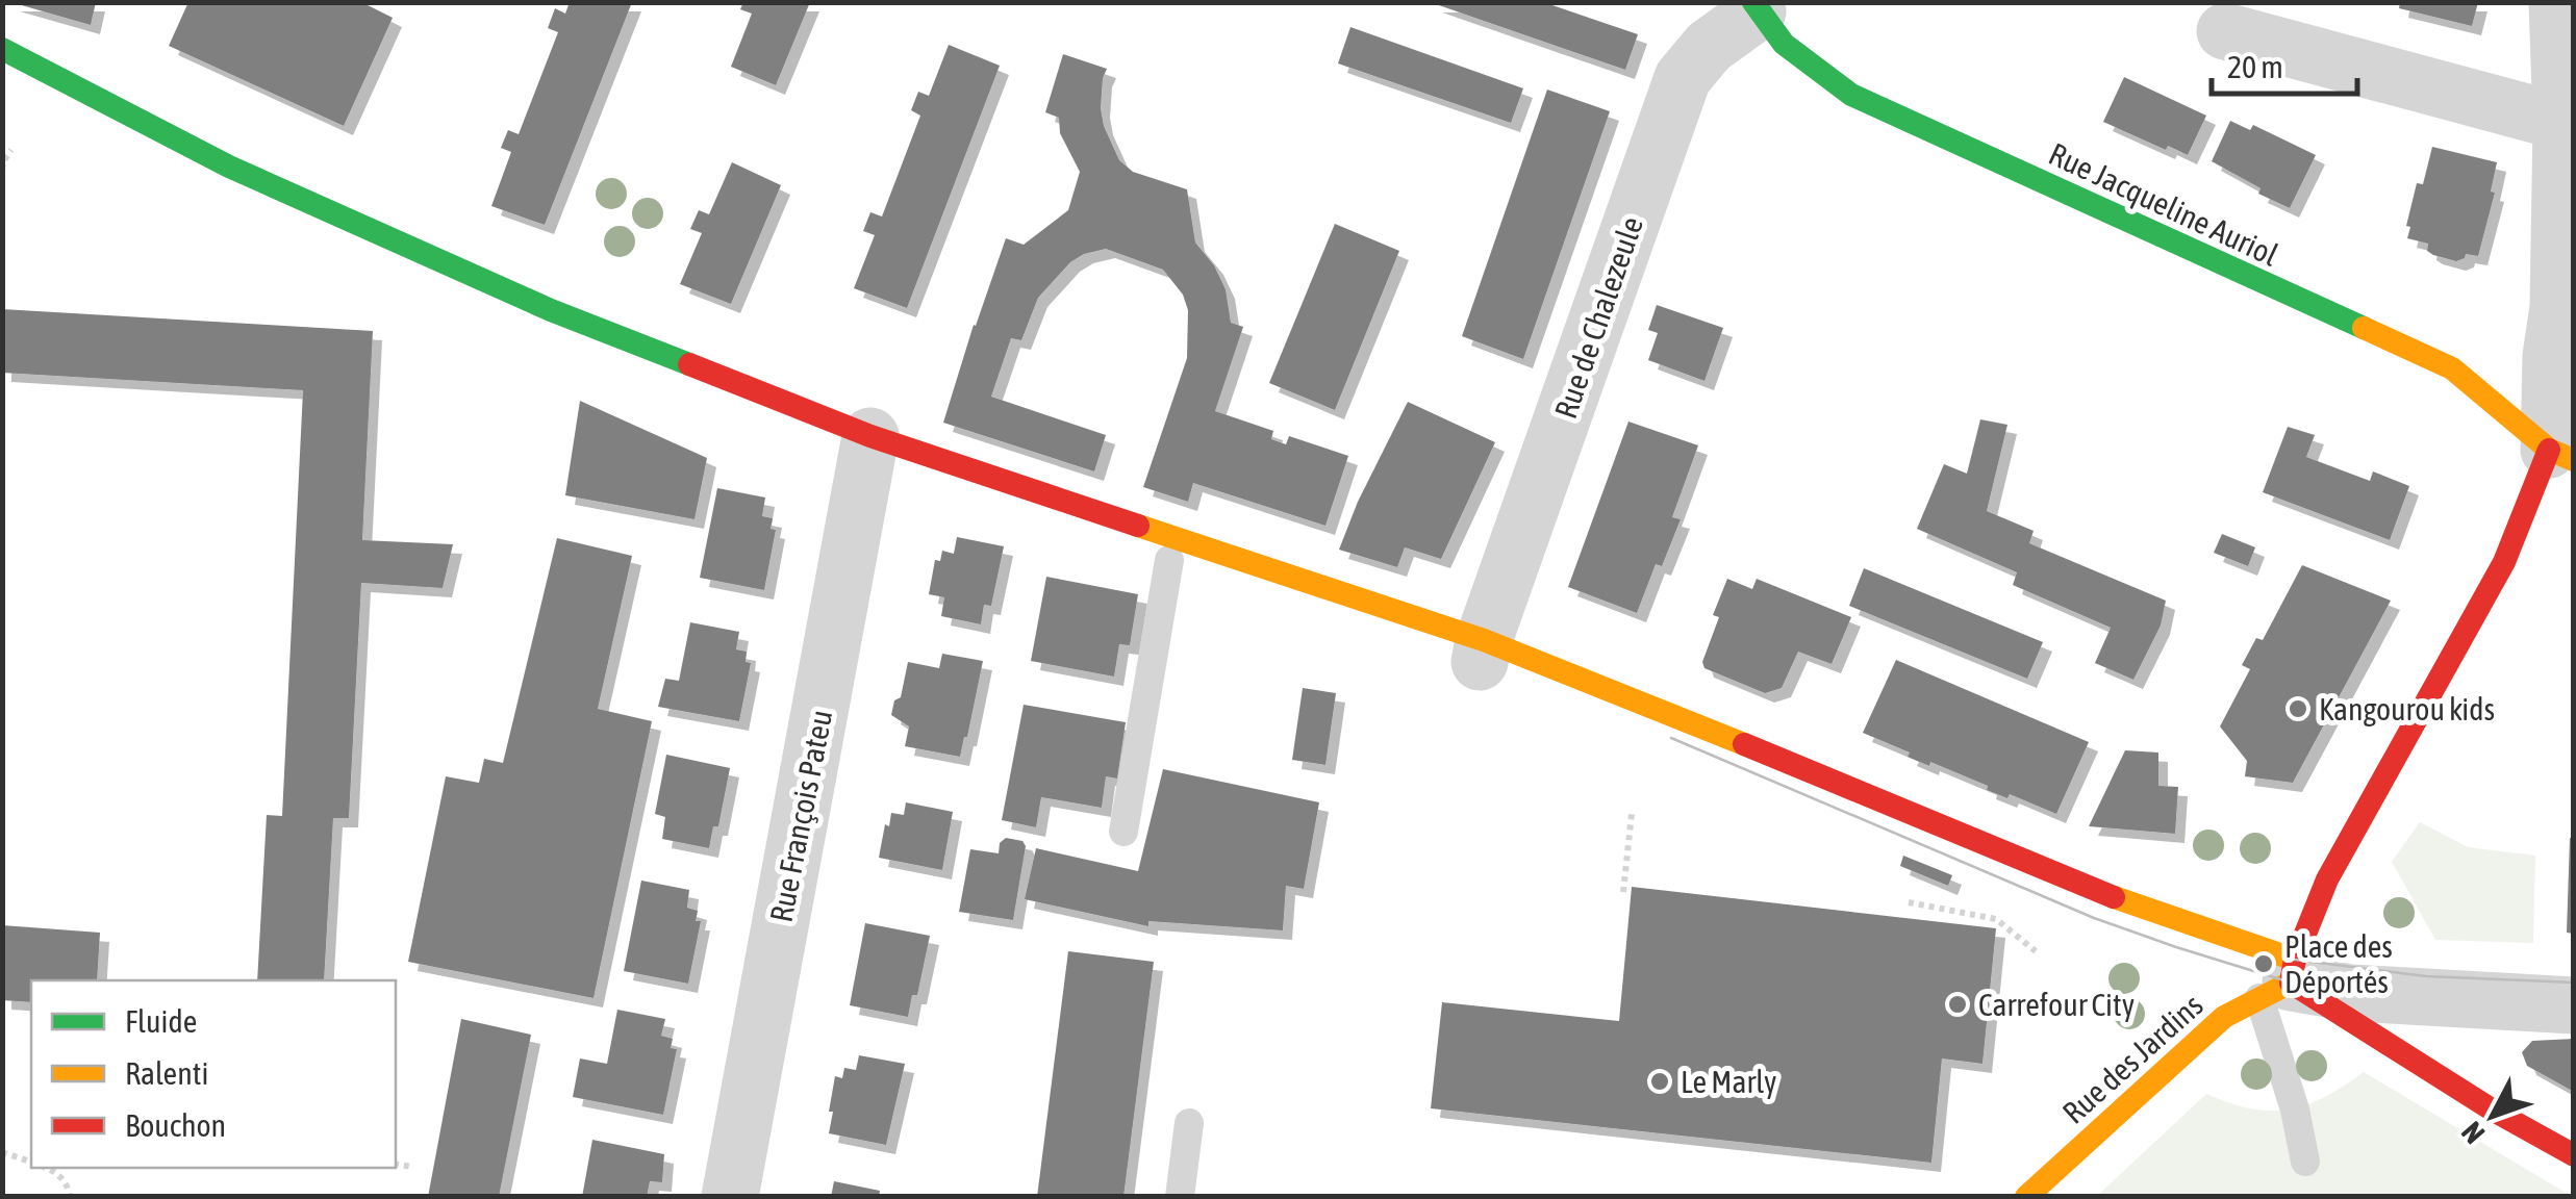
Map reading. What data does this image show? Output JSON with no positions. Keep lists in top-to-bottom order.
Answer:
{
  "streets": {
    "street": [
      "Rue Jacqueline Auriol",
      "Rue de Chalezeule",
      "Rue François Pateu",
      "Rue des Jardins"
    ]
  },
  "crossings": [
    ["Rue Jacqueline Auriol", "Rue de Chalezeule"]
  ],
  "places": [
    "Kangourou kids",
    "Place des Déportés",
    "Carrefour City",
    "Le Marly"
  ],
  "legend": ["Fluide", "Ralenti", "Bouchon"],
  "scale_bar": "20 m",
  "north": "bottom left"
}
